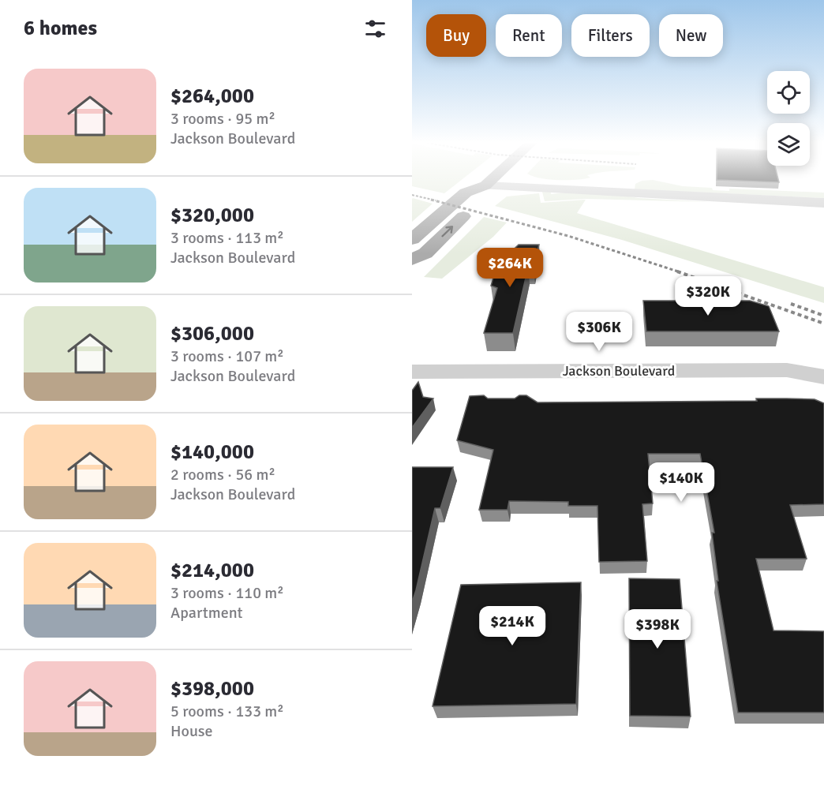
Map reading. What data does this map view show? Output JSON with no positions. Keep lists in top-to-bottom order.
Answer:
{
  "streets": {
    "street": ["Jackson Boulevard"]
  },
  "page": {
    "heading": "6 homes",
    "chip": [
      "Buy",
      "Rent",
      "Filters",
      "New"
    ],
    "list": [
      {
        "name": "$264,000",
        "note": "3 rooms · 95 m² · Jackson Boulevard"
      },
      {
        "name": "$320,000",
        "note": "3 rooms · 113 m² · Jackson Boulevard"
      },
      {
        "name": "$306,000",
        "note": "3 rooms · 107 m² · Jackson Boulevard"
      },
      {
        "name": "$140,000",
        "note": "2 rooms · 56 m² · Jackson Boulevard"
      },
      {
        "name": "$214,000",
        "note": "3 rooms · 110 m² · Apartment"
      },
      {
        "name": "$398,000",
        "note": "5 rooms · 133 m² · House"
      }
    ],
    "price": [
      "$264K",
      "$320K",
      "$306K",
      "$140K",
      "$214K",
      "$398K"
    ]
  }
}
